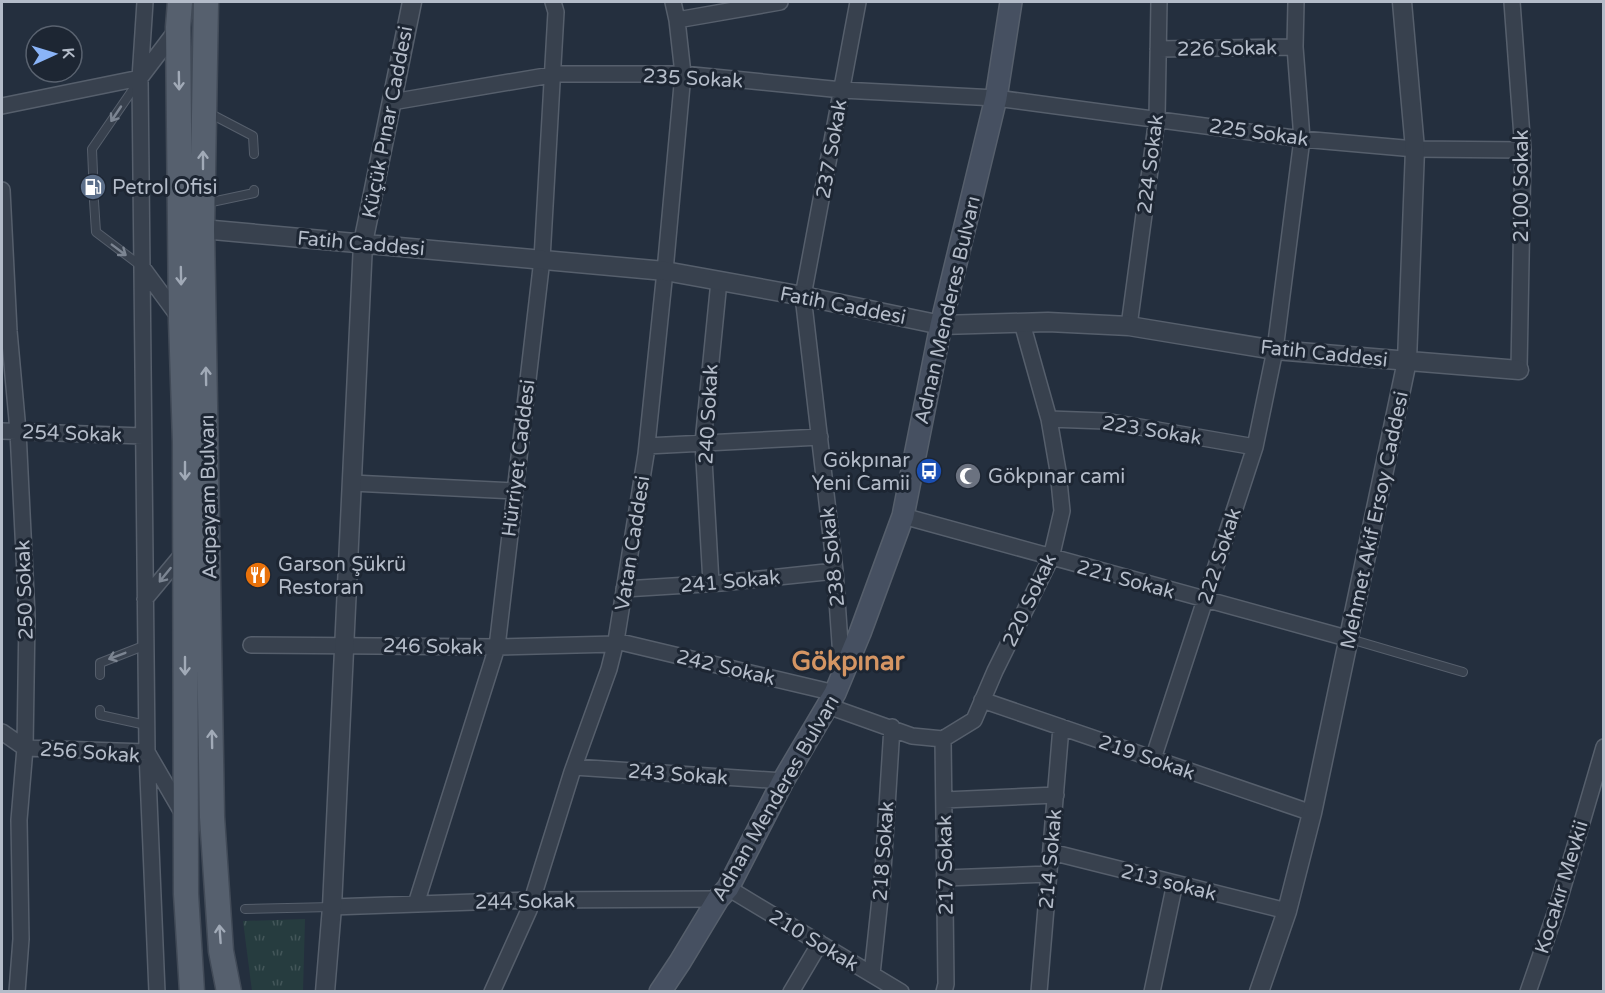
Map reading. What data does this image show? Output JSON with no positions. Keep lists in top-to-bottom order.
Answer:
{
  "streets": {
    "main road": ["Adnan Menderes Bulvarı", "Acıpayam Bulvarı"],
    "street": [
      "226 Sokak",
      "235 Sokak",
      "Küçük Pınar Caddesi",
      "225 Sokak",
      "237 Sokak",
      "224 Sokak",
      "2100 Sokak",
      "Fatih Caddesi",
      "240 Sokak",
      "223 Sokak",
      "254 Sokak",
      "Hürriyet Caddesi",
      "Mehmet Akif Ersoy Caddesi",
      "Vatan Caddesi",
      "222 Sokak",
      "238 Sokak",
      "221 Sokak",
      "241 Sokak",
      "250 Sokak",
      "220 Sokak",
      "246 Sokak",
      "242 Sokak",
      "256 Sokak",
      "219 Sokak",
      "243 Sokak",
      "218 Sokak",
      "214 Sokak",
      "217 Sokak",
      "213 sokak",
      "Kocakır Mevkii",
      "244 Sokak",
      "210 Sokak"
    ]
  },
  "crossings": [
    ["226 Sokak", "224 Sokak"],
    ["235 Sokak", "Küçük Pınar Caddesi"],
    ["235 Sokak", "225 Sokak"],
    ["235 Sokak", "237 Sokak"],
    ["235 Sokak", "Adnan Menderes Bulvarı"],
    ["235 Sokak", "Hürriyet Caddesi"],
    ["235 Sokak", "Vatan Caddesi"],
    ["Küçük Pınar Caddesi", "Fatih Caddesi"],
    ["Küçük Pınar Caddesi", "246 Sokak"],
    ["Küçük Pınar Caddesi", "244 Sokak"],
    ["225 Sokak", "224 Sokak"],
    ["225 Sokak", "2100 Sokak"],
    ["225 Sokak", "Adnan Menderes Bulvarı"],
    ["225 Sokak", "Mehmet Akif Ersoy Caddesi"],
    ["225 Sokak", "222 Sokak"],
    ["237 Sokak", "Fatih Caddesi"],
    ["237 Sokak", "238 Sokak"],
    ["224 Sokak", "Fatih Caddesi"],
    ["2100 Sokak", "Fatih Caddesi"],
    ["Fatih Caddesi", "Adnan Menderes Bulvarı"],
    ["Fatih Caddesi", "240 Sokak"],
    ["Fatih Caddesi", "Hürriyet Caddesi"],
    ["Fatih Caddesi", "Acıpayam Bulvarı"],
    ["Fatih Caddesi", "Mehmet Akif Ersoy Caddesi"],
    ["Fatih Caddesi", "Vatan Caddesi"],
    ["Fatih Caddesi", "222 Sokak"],
    ["Fatih Caddesi", "238 Sokak"],
    ["Fatih Caddesi", "220 Sokak"],
    ["Adnan Menderes Bulvarı", "238 Sokak"],
    ["Adnan Menderes Bulvarı", "221 Sokak"],
    ["Adnan Menderes Bulvarı", "242 Sokak"],
    ["Adnan Menderes Bulvarı", "243 Sokak"],
    ["Adnan Menderes Bulvarı", "244 Sokak"],
    ["Adnan Menderes Bulvarı", "210 Sokak"],
    ["240 Sokak", "241 Sokak"],
    ["223 Sokak", "222 Sokak"],
    ["223 Sokak", "220 Sokak"],
    ["254 Sokak", "250 Sokak"],
    ["Hürriyet Caddesi", "246 Sokak"],
    ["Hürriyet Caddesi", "244 Sokak"],
    ["Acıpayam Bulvarı", "256 Sokak"],
    ["Mehmet Akif Ersoy Caddesi", "221 Sokak"],
    ["Mehmet Akif Ersoy Caddesi", "219 Sokak"],
    ["Mehmet Akif Ersoy Caddesi", "213 sokak"],
    ["Vatan Caddesi", "241 Sokak"],
    ["Vatan Caddesi", "246 Sokak"],
    ["Vatan Caddesi", "242 Sokak"],
    ["Vatan Caddesi", "243 Sokak"],
    ["Vatan Caddesi", "244 Sokak"],
    ["222 Sokak", "221 Sokak"],
    ["222 Sokak", "219 Sokak"],
    ["238 Sokak", "241 Sokak"],
    ["238 Sokak", "242 Sokak"],
    ["221 Sokak", "220 Sokak"],
    ["250 Sokak", "256 Sokak"],
    ["220 Sokak", "219 Sokak"],
    ["220 Sokak", "217 Sokak"],
    ["246 Sokak", "242 Sokak"],
    ["219 Sokak", "214 Sokak"],
    ["218 Sokak", "210 Sokak"],
    ["214 Sokak", "213 sokak"],
    ["244 Sokak", "210 Sokak"]
  ],
  "districts": ["Gökpınar"],
  "places": {
    "fuel station": ["Petrol Ofisi"],
    "bus stop": ["Gökpınar Yeni Camii"],
    "mosque": ["Gökpınar cami"],
    "restaurant": ["Garson Şükrü Restoran"]
  },
  "north": "right"
}
